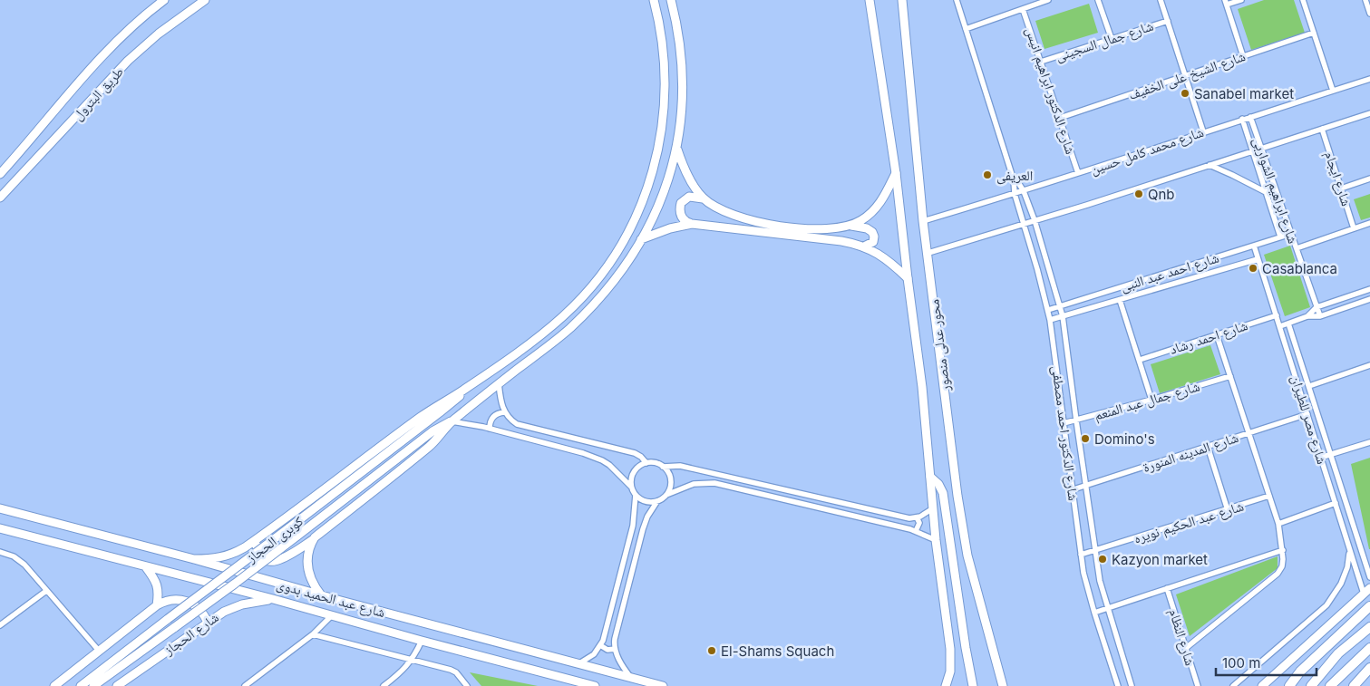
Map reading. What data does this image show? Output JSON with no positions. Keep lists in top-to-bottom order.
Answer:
{
  "streets": {
    "main road": [
      "طريق البترول",
      "محور عدلى منصور",
      "كوبرى الحجاز",
      "شارع عبد الحميد بدوى",
      "شارع الحجاز"
    ],
    "street": [
      "شارع جمال السجينى",
      "شارع الشيخ على الخفيف",
      "شارع الدكتور ابراهيم انيس",
      "شارع محمد كامل حسين",
      "شارع ايجام",
      "شارع ابراهيم الشواربى",
      "شارع احمد عبد النبى",
      "شارع احمد رشاد",
      "شارع جمال عبد المنعم",
      "شارع مصر للطيران",
      "شارع الدكتور احمد مصطفى",
      "شارع المدينه المنورة",
      "شارع عبد الحكيم نويره",
      "شارع النظام"
    ]
  },
  "crossings": [
    ["شارع جمال السجينى", "شارع الدكتور ابراهيم انيس"],
    ["شارع الشيخ على الخفيف", "شارع الدكتور ابراهيم انيس"],
    ["شارع الدكتور ابراهيم انيس", "شارع محمد كامل حسين"],
    ["شارع محمد كامل حسين", "شارع ابراهيم الشواربى"],
    ["شارع محمد كامل حسين", "محور عدلى منصور"],
    ["شارع محمد كامل حسين", "شارع الدكتور احمد مصطفى"],
    ["شارع ابراهيم الشواربى", "شارع احمد عبد النبى"],
    ["شارع احمد عبد النبى", "شارع مصر للطيران"],
    ["شارع احمد عبد النبى", "شارع الدكتور احمد مصطفى"],
    ["شارع احمد رشاد", "شارع مصر للطيران"],
    ["شارع جمال عبد المنعم", "شارع الدكتور احمد مصطفى"],
    ["شارع مصر للطيران", "شارع المدينه المنورة"],
    ["شارع الدكتور احمد مصطفى", "شارع المدينه المنورة"],
    ["شارع الدكتور احمد مصطفى", "شارع عبد الحكيم نويره"],
    ["شارع عبد الحميد بدوى", "شارع الحجاز"]
  ],
  "places": [
    "Sanabel market",
    "العريفى",
    "Qnb",
    "Casablanca",
    "Domino's",
    "Kazyon market",
    "El-Shams Squach"
  ],
  "scale_bar": "100 m"
}
